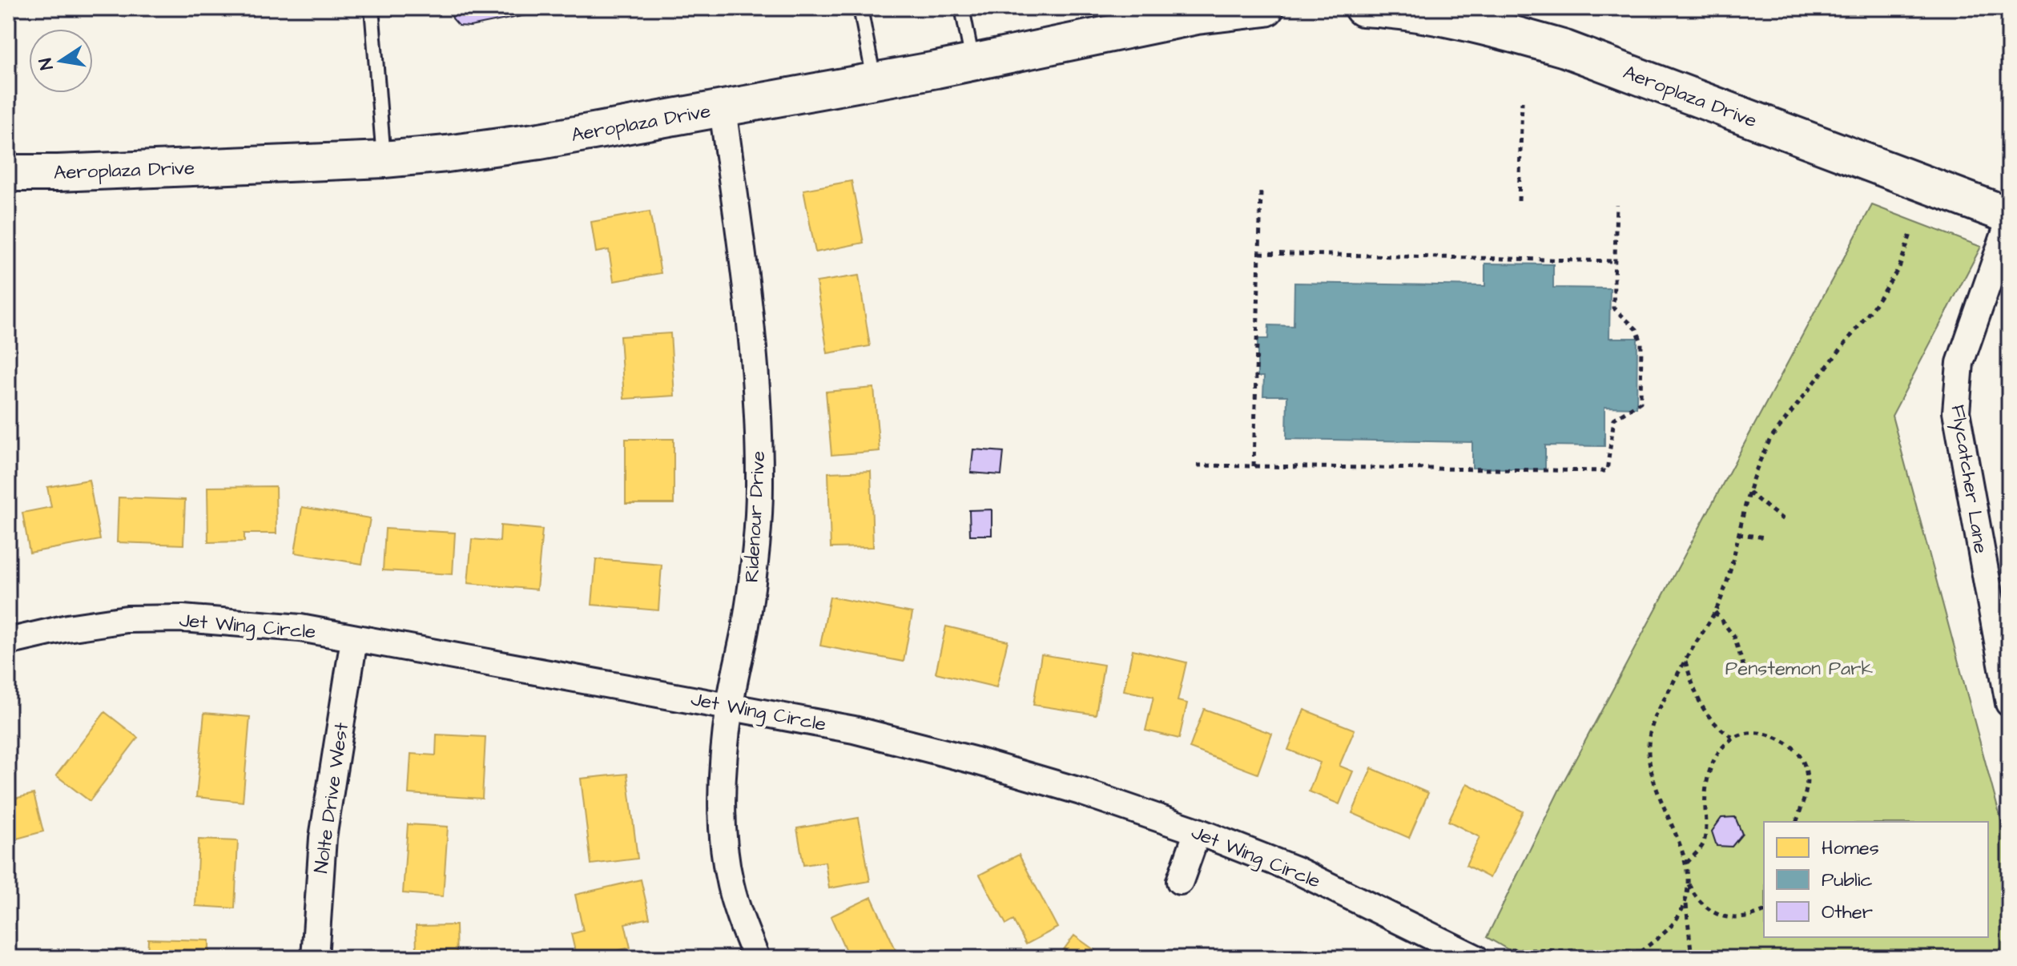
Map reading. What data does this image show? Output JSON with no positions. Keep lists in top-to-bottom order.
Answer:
{
  "streets": {
    "street": [
      "Aeroplaza Drive",
      "Flycatcher Lane",
      "Ridenour Drive",
      "Jet Wing Circle",
      "Nolte Drive West"
    ]
  },
  "crossings": [
    ["Aeroplaza Drive", "Ridenour Drive"],
    ["Ridenour Drive", "Jet Wing Circle"],
    ["Jet Wing Circle", "Nolte Drive West"]
  ],
  "parks": ["Penstemon Park"],
  "legend": ["Homes", "Public", "Other"],
  "north": "left"
}
